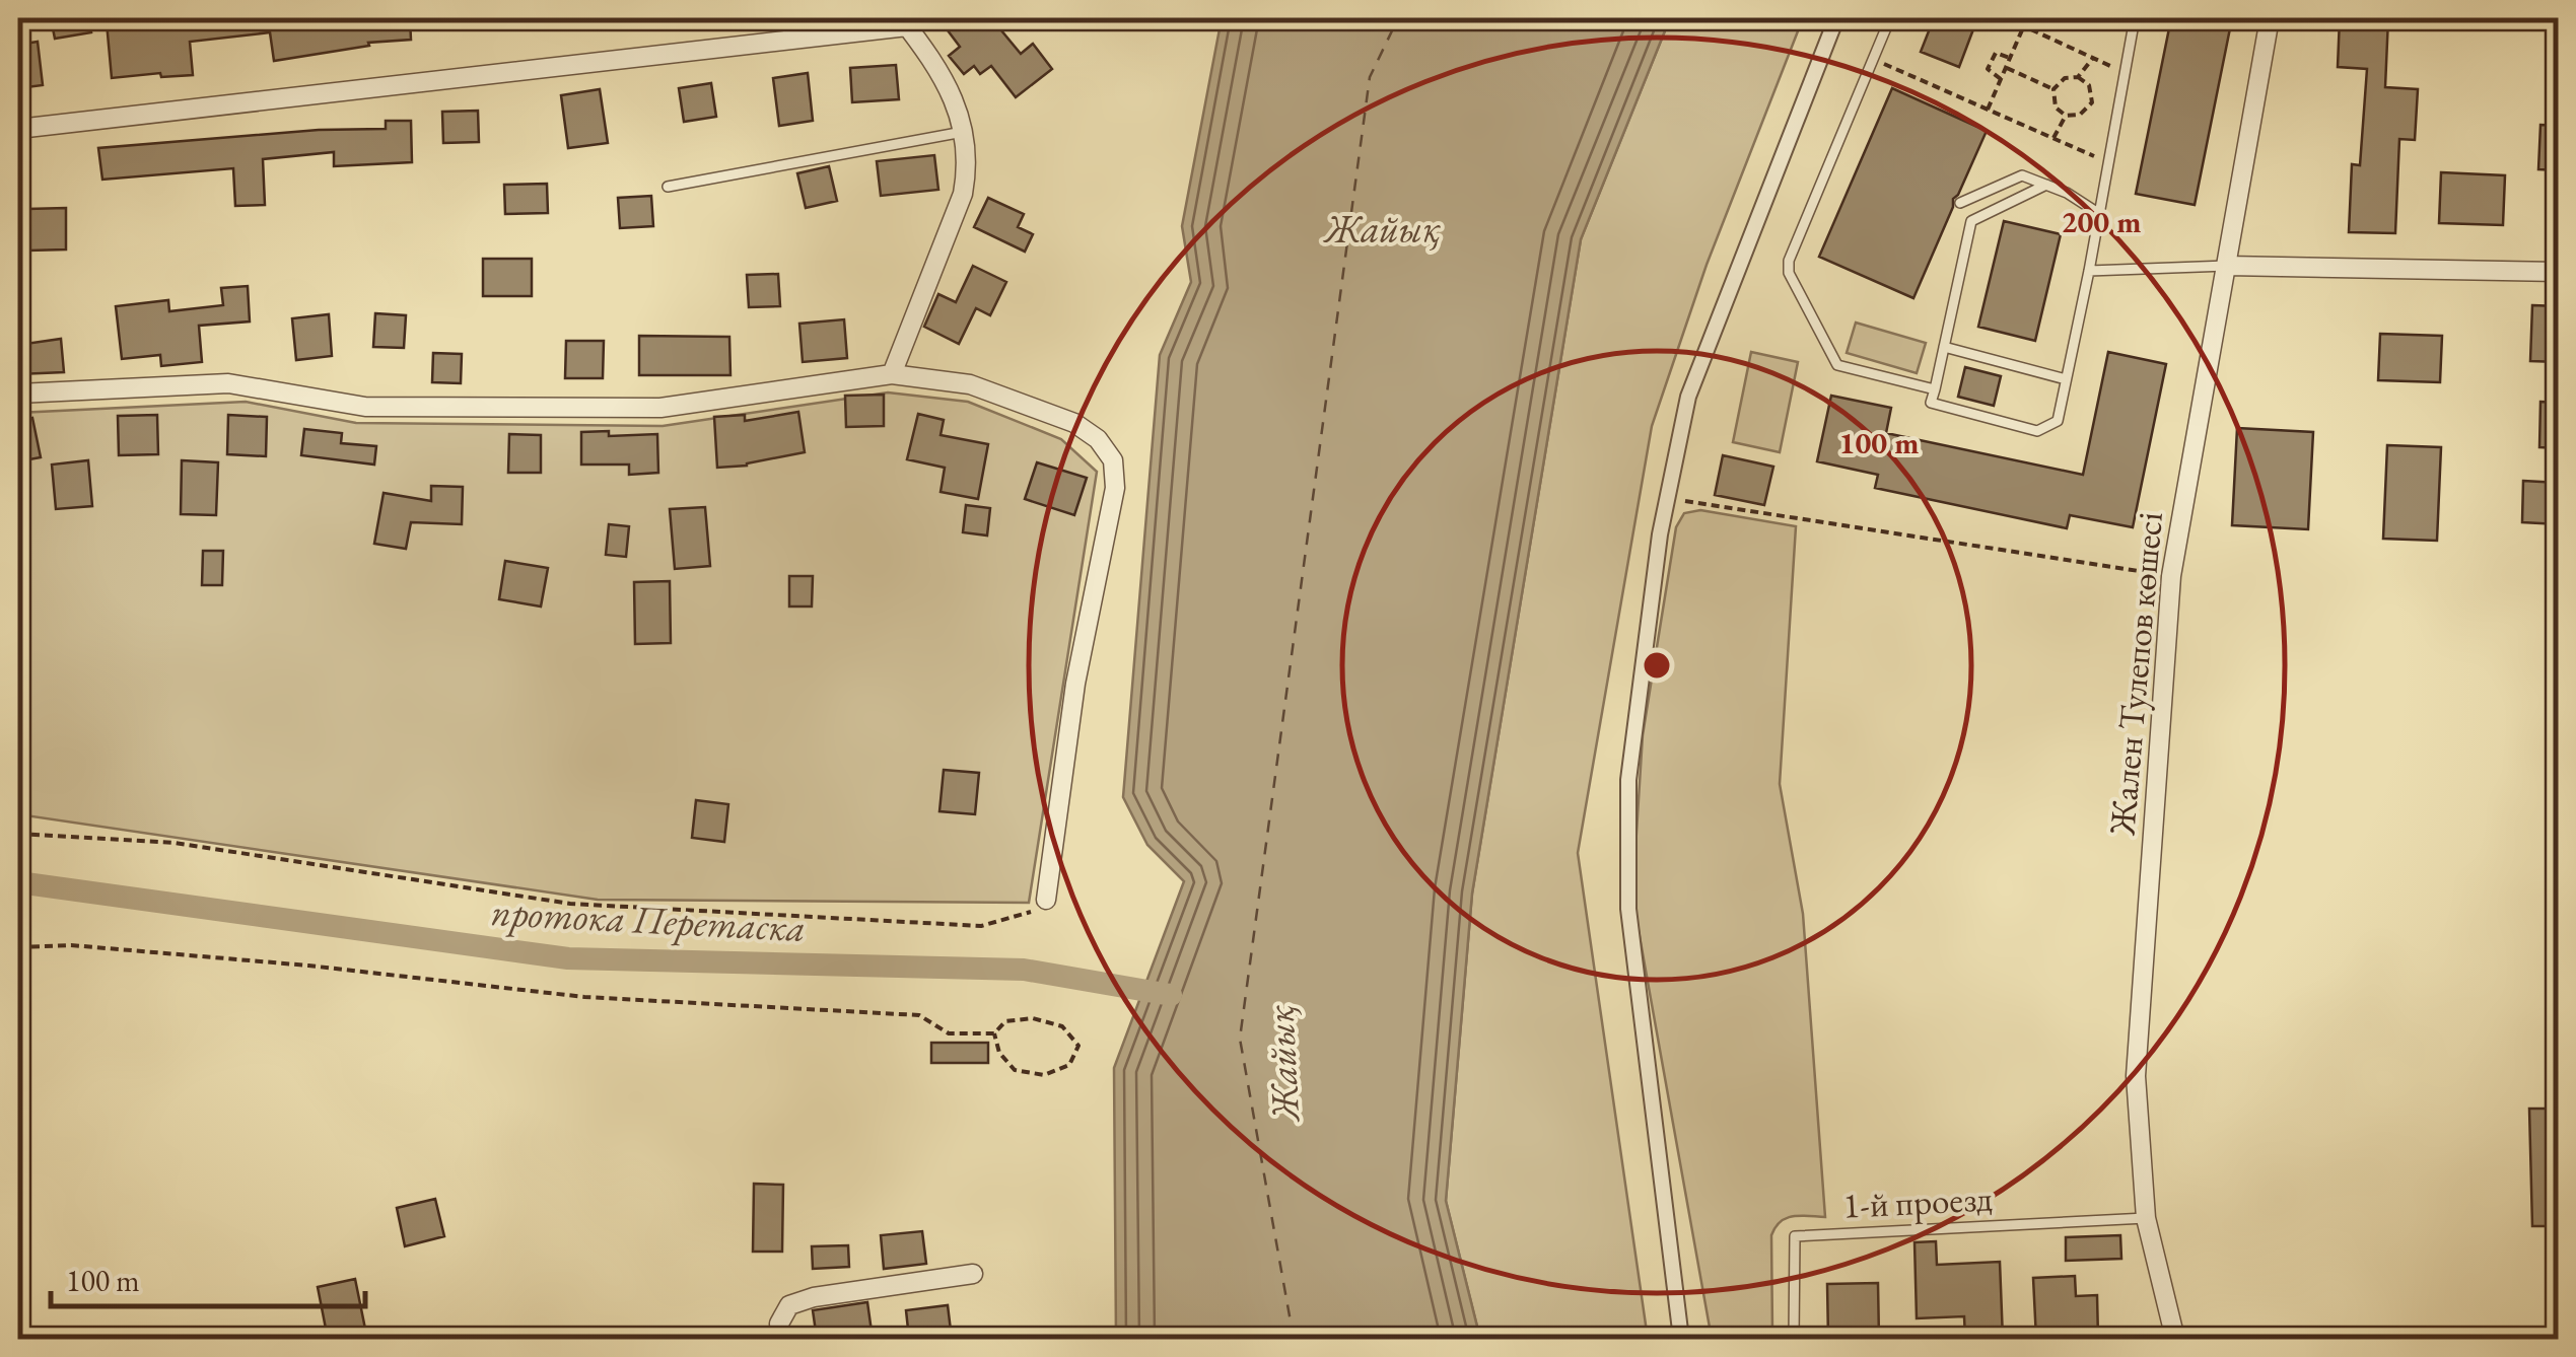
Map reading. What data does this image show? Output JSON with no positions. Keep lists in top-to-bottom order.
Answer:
{
  "streets": {
    "street": ["Жален Тулепов көшесі"],
    "lane": ["1-й проезд"]
  },
  "crossings": [
    ["Жален Тулепов көшесі", "1-й проезд"]
  ],
  "water": ["Жайық", "протока Перетаска"],
  "scale_bar": "100 m",
  "rings": ["200 m", "100 m"]
}
